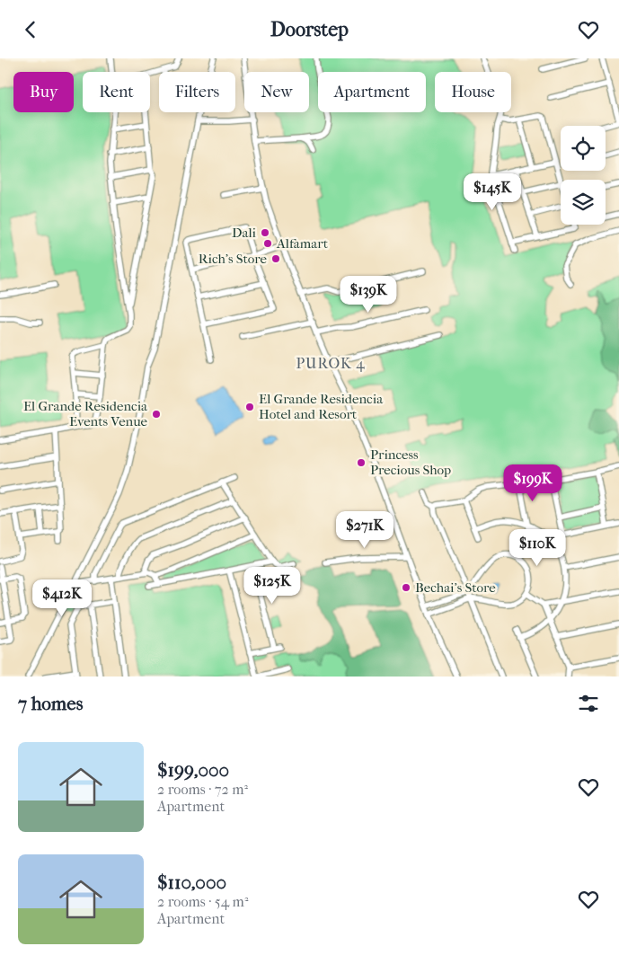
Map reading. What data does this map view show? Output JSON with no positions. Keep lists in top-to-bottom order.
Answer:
{
  "districts": ["PUROK 4"],
  "places": [
    "Dali",
    "Alfamart",
    "Rich's Store",
    "El Grande Residencia Hotel and Resort",
    "El Grande Residencia Events Venue",
    "Princess Precious Shop",
    "Bechai's Store"
  ],
  "page": {
    "header": "Doorstep",
    "chip": [
      "Buy",
      "Rent",
      "Filters",
      "New",
      "Apartment",
      "House"
    ],
    "price": [
      "$145K",
      "$139K",
      "$199K",
      "$271K",
      "$110K",
      "$125K",
      "$412K"
    ],
    "heading": "7 homes",
    "list": [
      {
        "name": "$199,000",
        "note": "2 rooms · 72 m² · Apartment"
      },
      {
        "name": "$110,000",
        "note": "2 rooms · 54 m² · Apartment"
      }
    ]
  }
}
